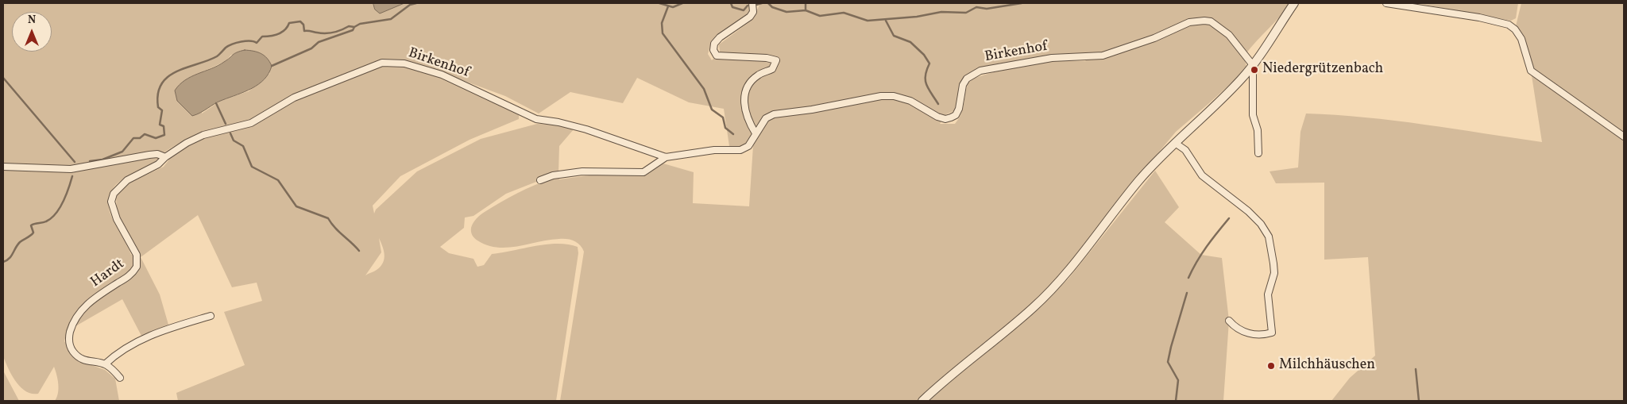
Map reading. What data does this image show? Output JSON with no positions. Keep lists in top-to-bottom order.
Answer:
{
  "streets": {
    "street": ["Birkenhof", "Hardt"]
  },
  "crossings": [
    ["Birkenhof", "Hardt"]
  ],
  "places": ["Niedergrützenbach", "Milchhäuschen"],
  "north": "top"
}
